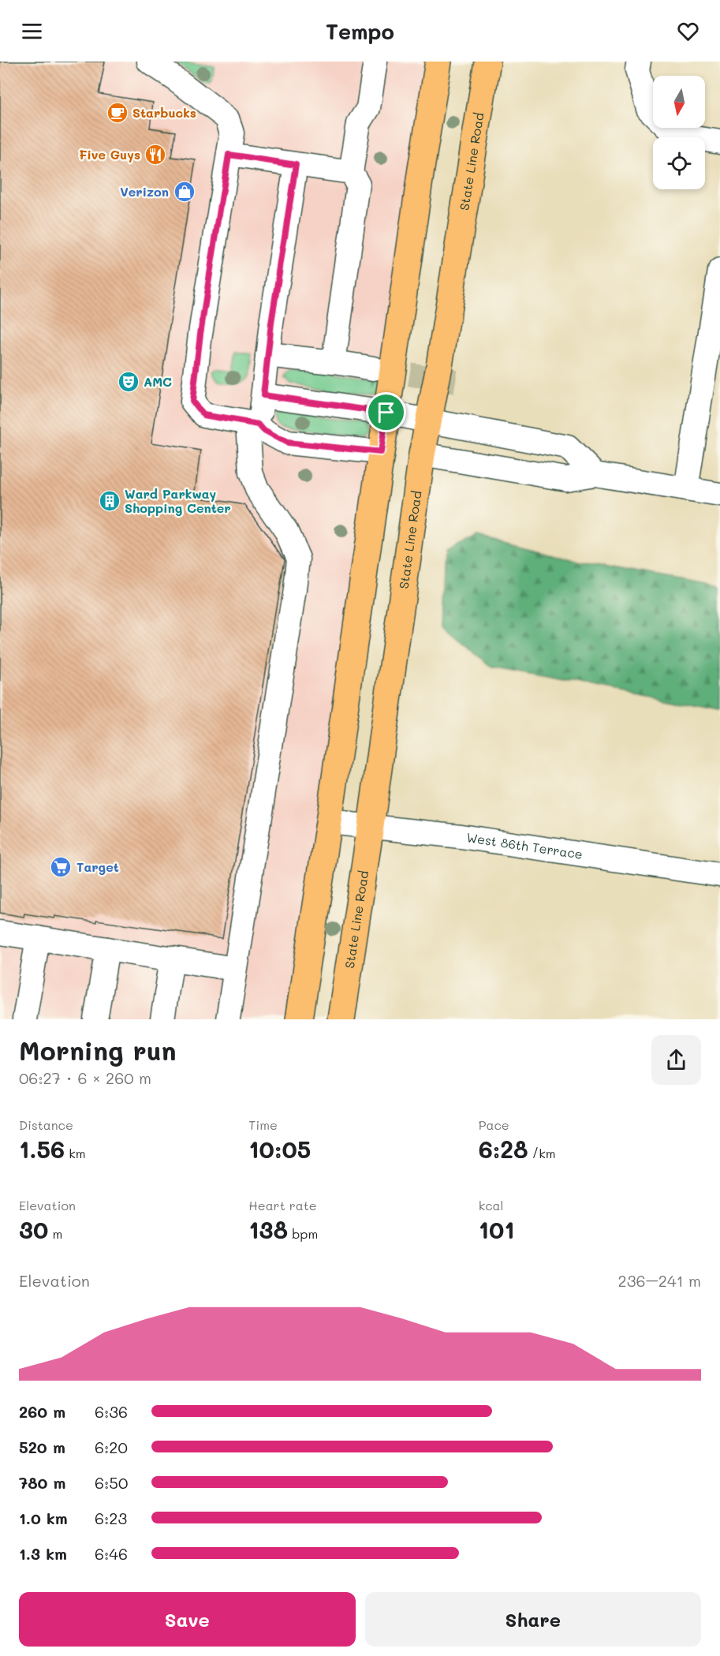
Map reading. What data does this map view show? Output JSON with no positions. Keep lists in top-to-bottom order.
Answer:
{
  "streets": {
    "main road": ["State Line Road"],
    "street": ["West 86th Terrace"]
  },
  "crossings": [
    ["State Line Road", "West 86th Terrace"]
  ],
  "places": {
    "cafe": ["Starbucks"],
    "restaurant": ["Five Guys"],
    "shop": ["Verizon"],
    "theatre": ["AMC"],
    "building": ["Ward Parkway Shopping Center"],
    "supermarket": ["Target"]
  },
  "north": "bottom",
  "page": {
    "header": "Tempo",
    "heading": ["Morning run", "06:27 · 6 × 260 m"],
    "stats": [
      ["Distance", "1.56 km"],
      ["Time", "10:05"],
      ["Pace", "6:28 /km"],
      ["Elevation", "30 m"],
      ["Heart rate", "138 bpm"],
      ["kcal", "101"]
    ],
    "chart": ["Elevation", "236–241 m"],
    "list": [
      {
        "name": "260 m",
        "note": "6:36"
      },
      {
        "name": "520 m",
        "note": "6:20"
      },
      {
        "name": "780 m",
        "note": "6:50"
      },
      {
        "name": "1.0 km",
        "note": "6:23"
      },
      {
        "name": "1.3 km",
        "note": "6:46"
      }
    ],
    "buttons": ["Save", "Share"]
  }
}
